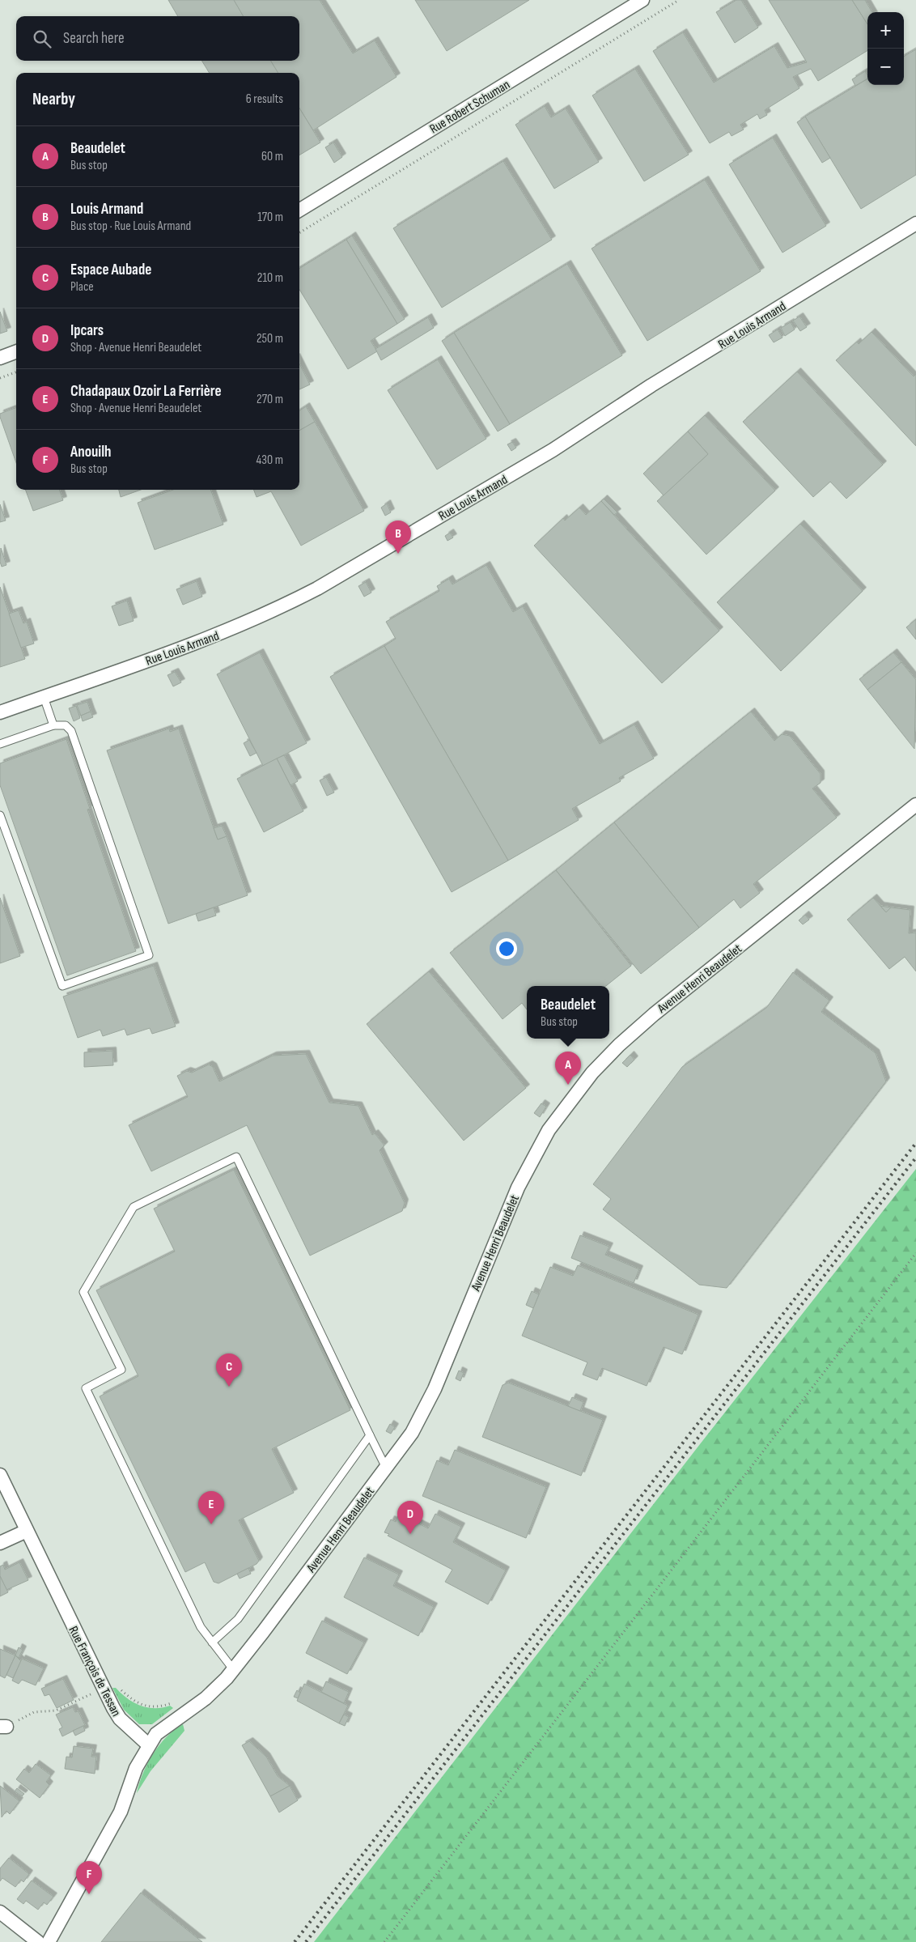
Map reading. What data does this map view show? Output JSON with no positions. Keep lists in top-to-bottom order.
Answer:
{
  "streets": {
    "street": [
      "Rue Robert Schuman",
      "Rue Louis Armand",
      "Avenue Henri Beaudelet",
      "Rue François de Tessan"
    ]
  },
  "crossings": [
    ["Avenue Henri Beaudelet", "Rue François de Tessan"]
  ],
  "page": {
    "map_buttons": ["+", "−"],
    "search": "Search here",
    "heading": ["Nearby", "6 results"],
    "list": [
      {
        "mark": "A",
        "name": "Beaudelet",
        "note": "Bus stop",
        "value": "60 m"
      },
      {
        "mark": "B",
        "name": "Louis Armand",
        "note": "Bus stop · Rue Louis Armand",
        "value": "170 m"
      },
      {
        "mark": "C",
        "name": "Espace Aubade",
        "note": "Place",
        "value": "210 m"
      },
      {
        "mark": "D",
        "name": "Ipcars",
        "note": "Shop · Avenue Henri Beaudelet",
        "value": "250 m"
      },
      {
        "mark": "E",
        "name": "Chadapaux Ozoir La Ferrière",
        "note": "Shop · Avenue Henri Beaudelet",
        "value": "270 m"
      },
      {
        "mark": "F",
        "name": "Anouilh",
        "note": "Bus stop",
        "value": "430 m"
      }
    ],
    "pins": [
      "B",
      "A",
      "C",
      "E",
      "D",
      "F"
    ],
    "popup": ["Beaudelet", "Bus stop"]
  }
}
